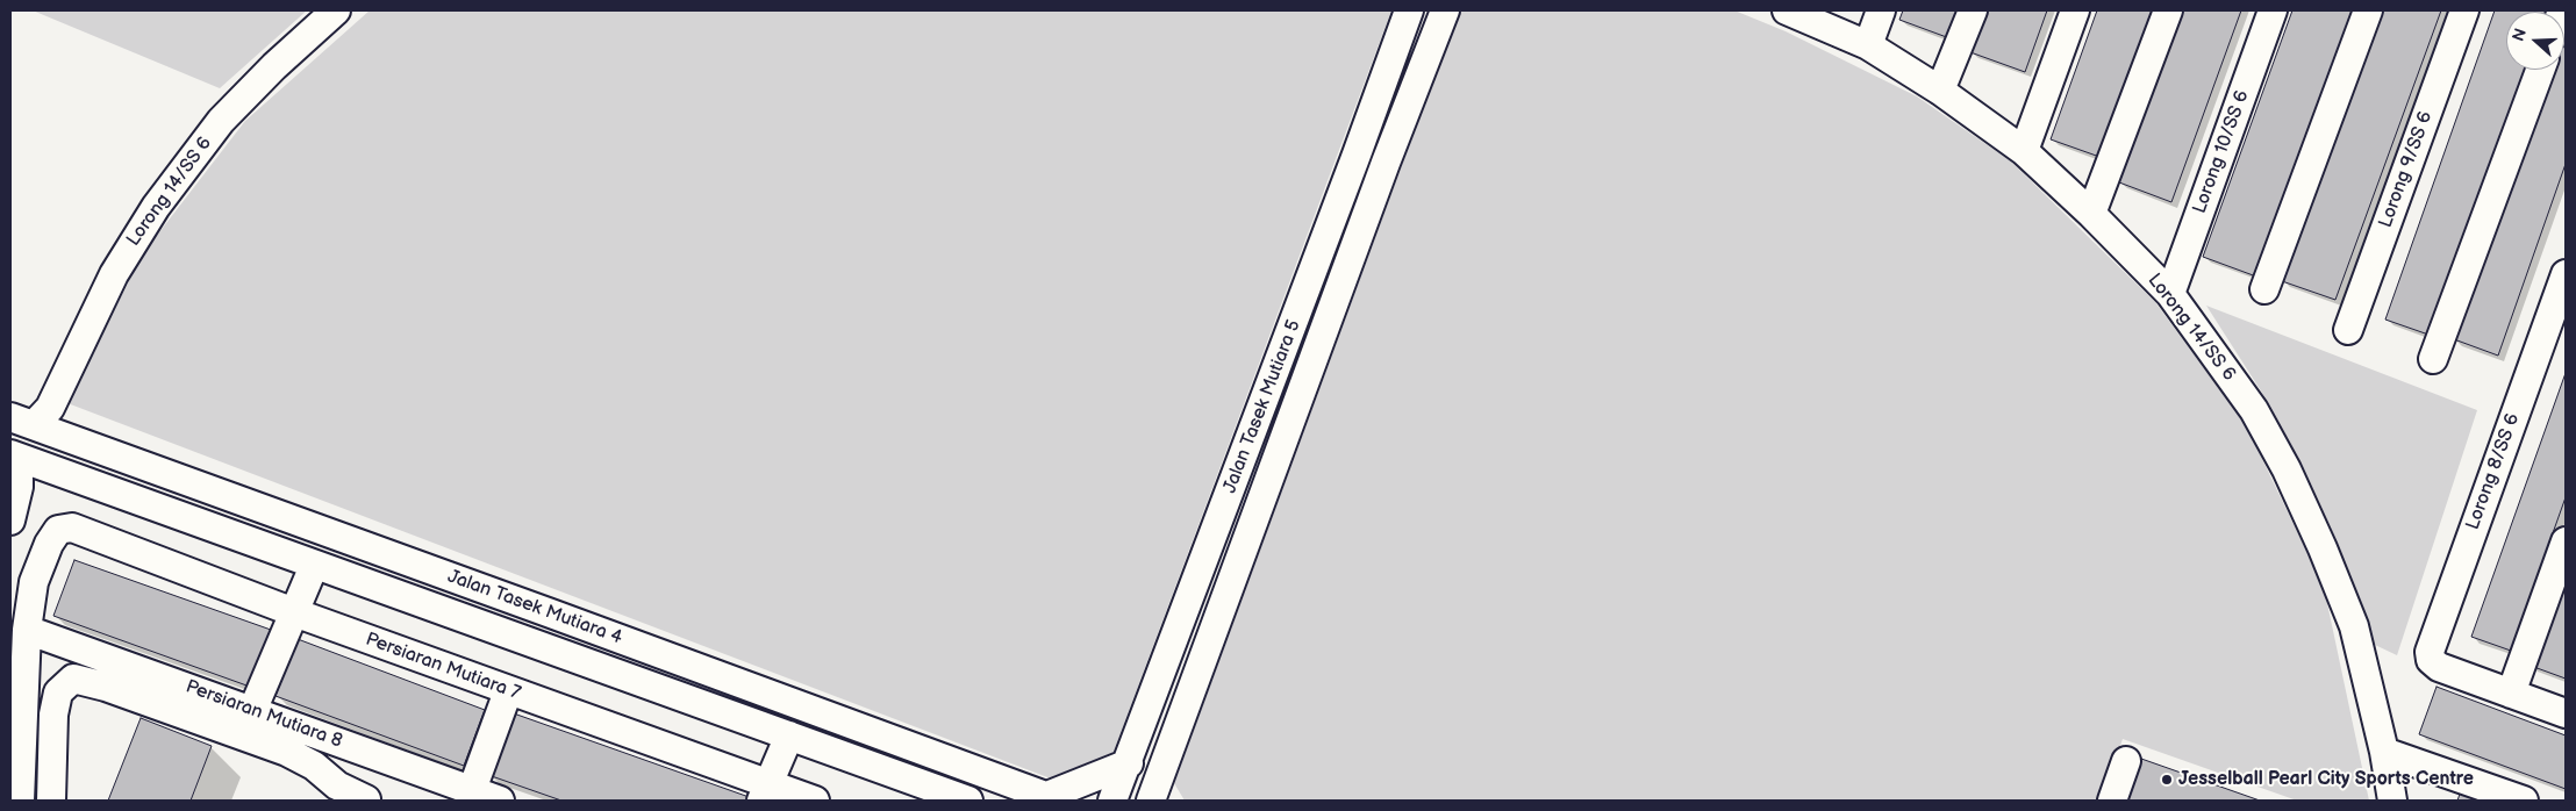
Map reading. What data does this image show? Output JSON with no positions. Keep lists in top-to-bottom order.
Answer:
{
  "streets": {
    "street": [
      "Lorong 10/SS 6",
      "Lorong 9/SS 6",
      "Lorong 14/SS 6",
      "Jalan Tasek Mutiara 5",
      "Lorong 8/SS 6",
      "Jalan Tasek Mutiara 4",
      "Persiaran Mutiara 7",
      "Persiaran Mutiara 8"
    ]
  },
  "crossings": [
    ["Lorong 10/SS 6", "Lorong 14/SS 6"],
    ["Lorong 14/SS 6", "Jalan Tasek Mutiara 4"],
    ["Persiaran Mutiara 7", "Persiaran Mutiara 8"]
  ],
  "places": ["Jesselball Pearl City Sports Centre"],
  "north": "left"
}
